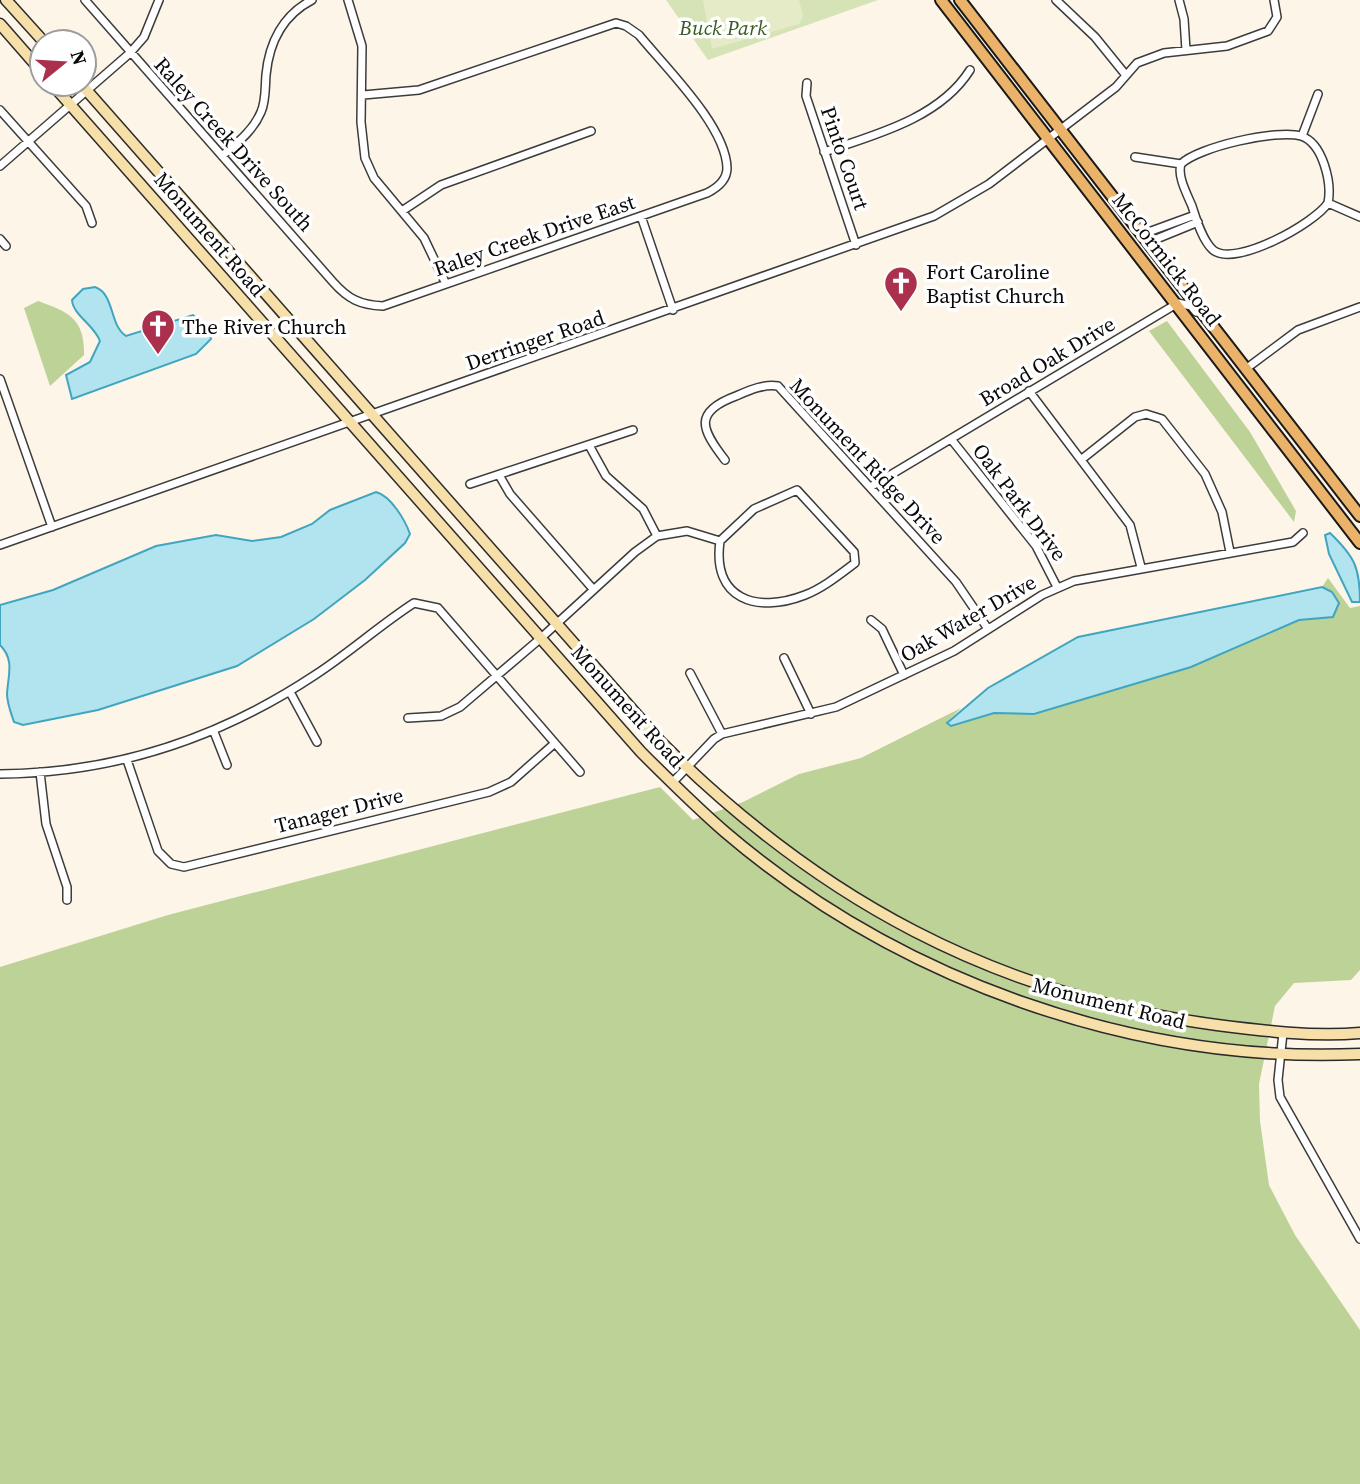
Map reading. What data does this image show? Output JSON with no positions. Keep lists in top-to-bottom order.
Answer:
{
  "streets": {
    "main road": ["Monument Road", "McCormick Road"],
    "street": [
      "Raley Creek Drive South",
      "Pinto Court",
      "Raley Creek Drive East",
      "Derringer Road",
      "Broad Oak Drive",
      "Monument Ridge Drive",
      "Oak Park Drive",
      "Oak Water Drive",
      "Tanager Drive"
    ]
  },
  "crossings": [
    ["Raley Creek Drive South", "Raley Creek Drive East"],
    ["Pinto Court", "Derringer Road"],
    ["Monument Road", "Derringer Road"],
    ["Monument Road", "Oak Water Drive"],
    ["McCormick Road", "Derringer Road"],
    ["McCormick Road", "Broad Oak Drive"],
    ["Broad Oak Drive", "Monument Ridge Drive"],
    ["Broad Oak Drive", "Oak Park Drive"],
    ["Monument Ridge Drive", "Oak Water Drive"],
    ["Oak Park Drive", "Oak Water Drive"]
  ],
  "parks": ["Buck Park"],
  "places": {
    "church": ["Fort Caroline Baptist Church", "The River Church"]
  },
  "north": "right"
}
